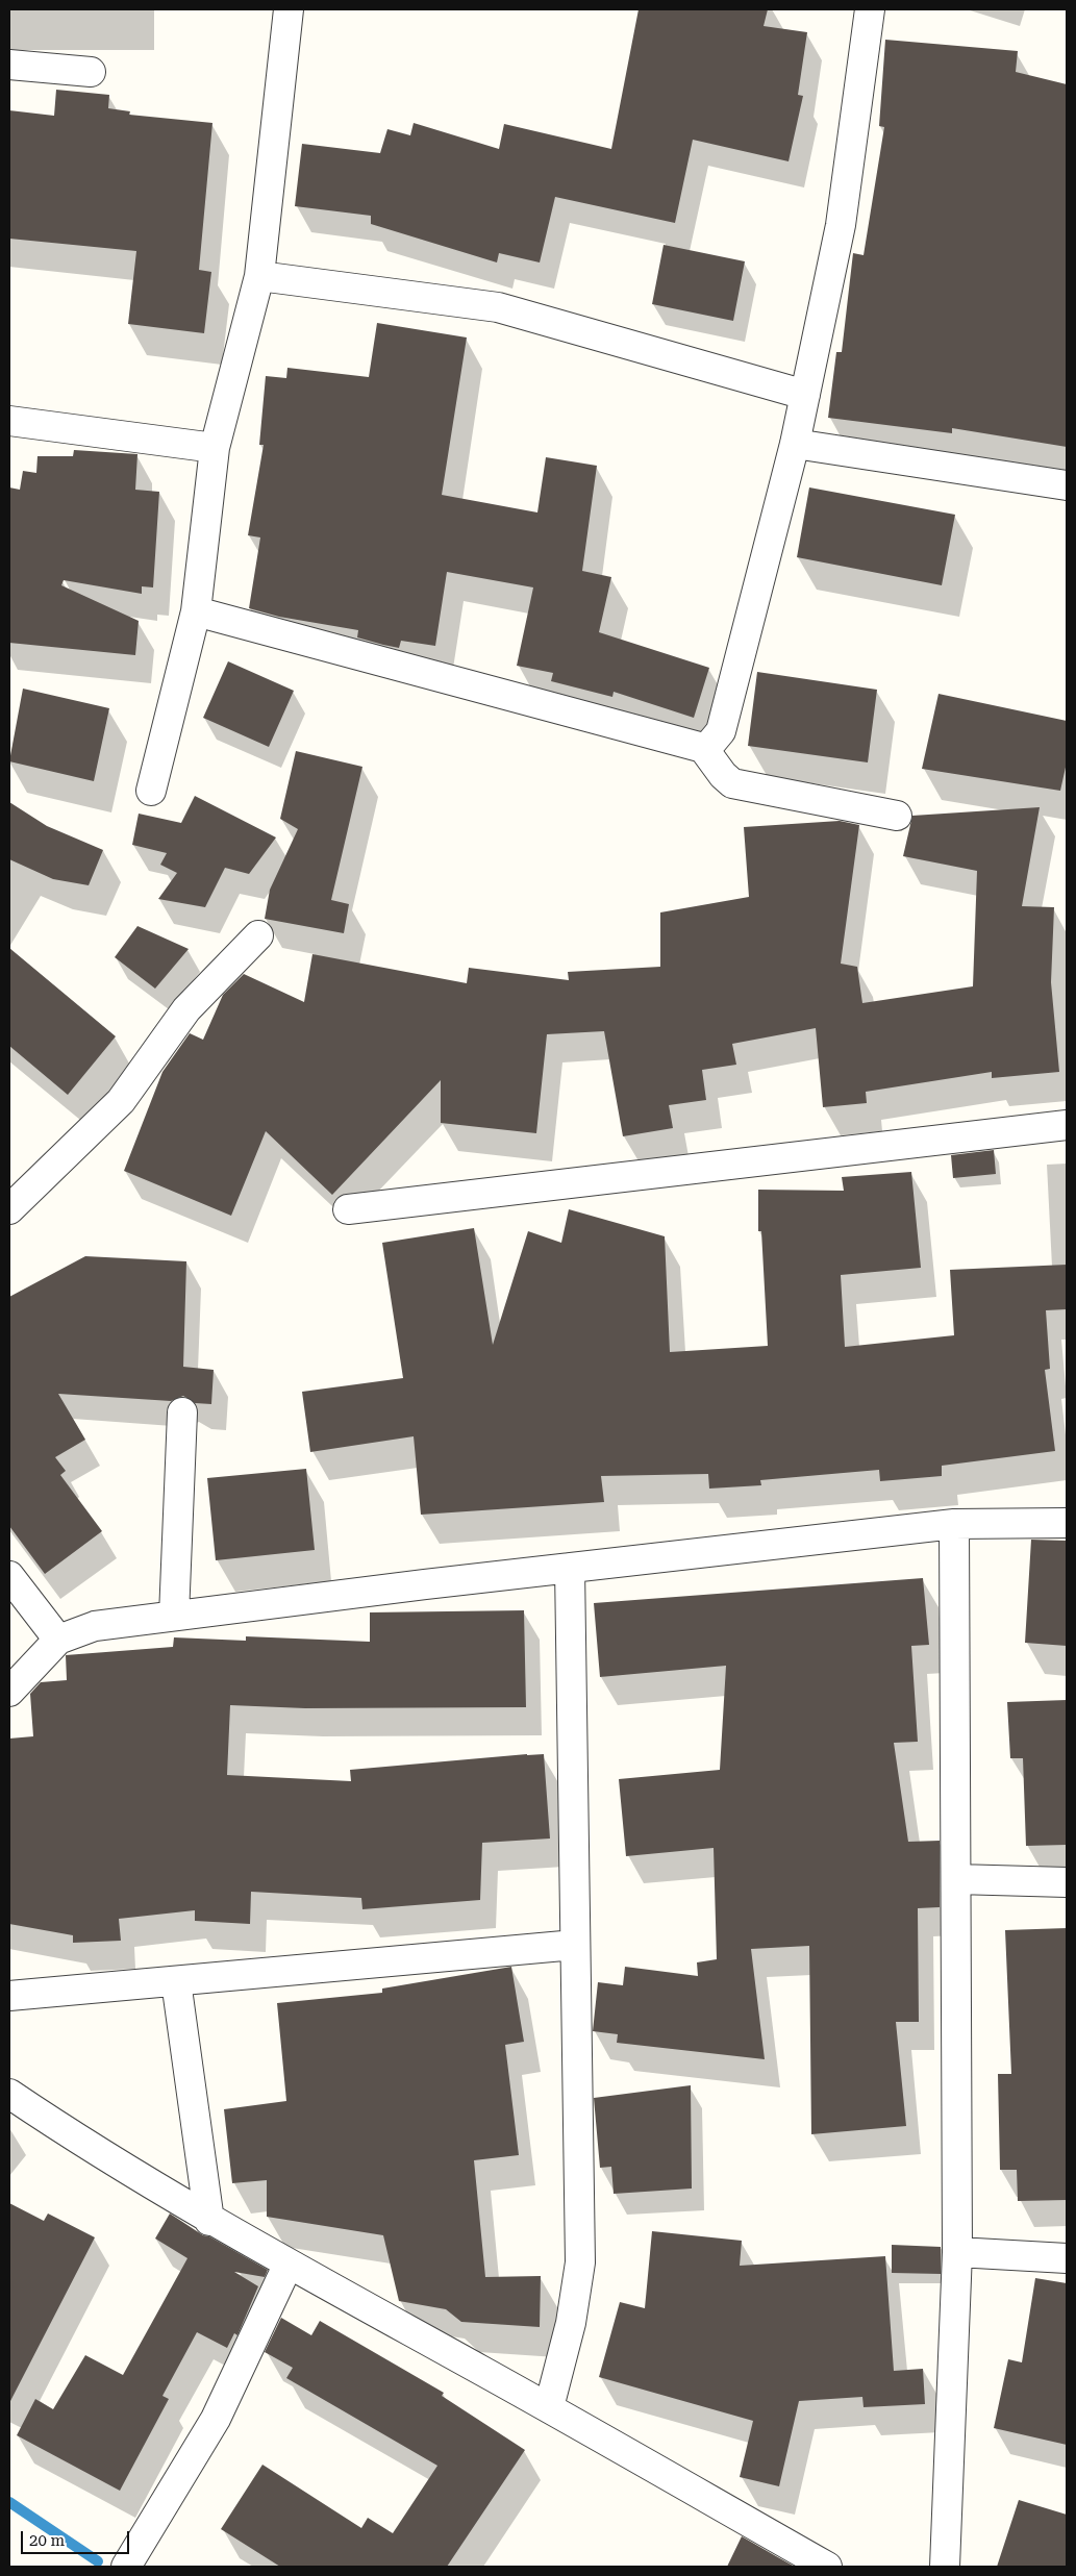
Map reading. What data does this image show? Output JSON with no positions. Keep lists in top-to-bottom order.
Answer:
{
  "scale_bar": "20 m"
}
